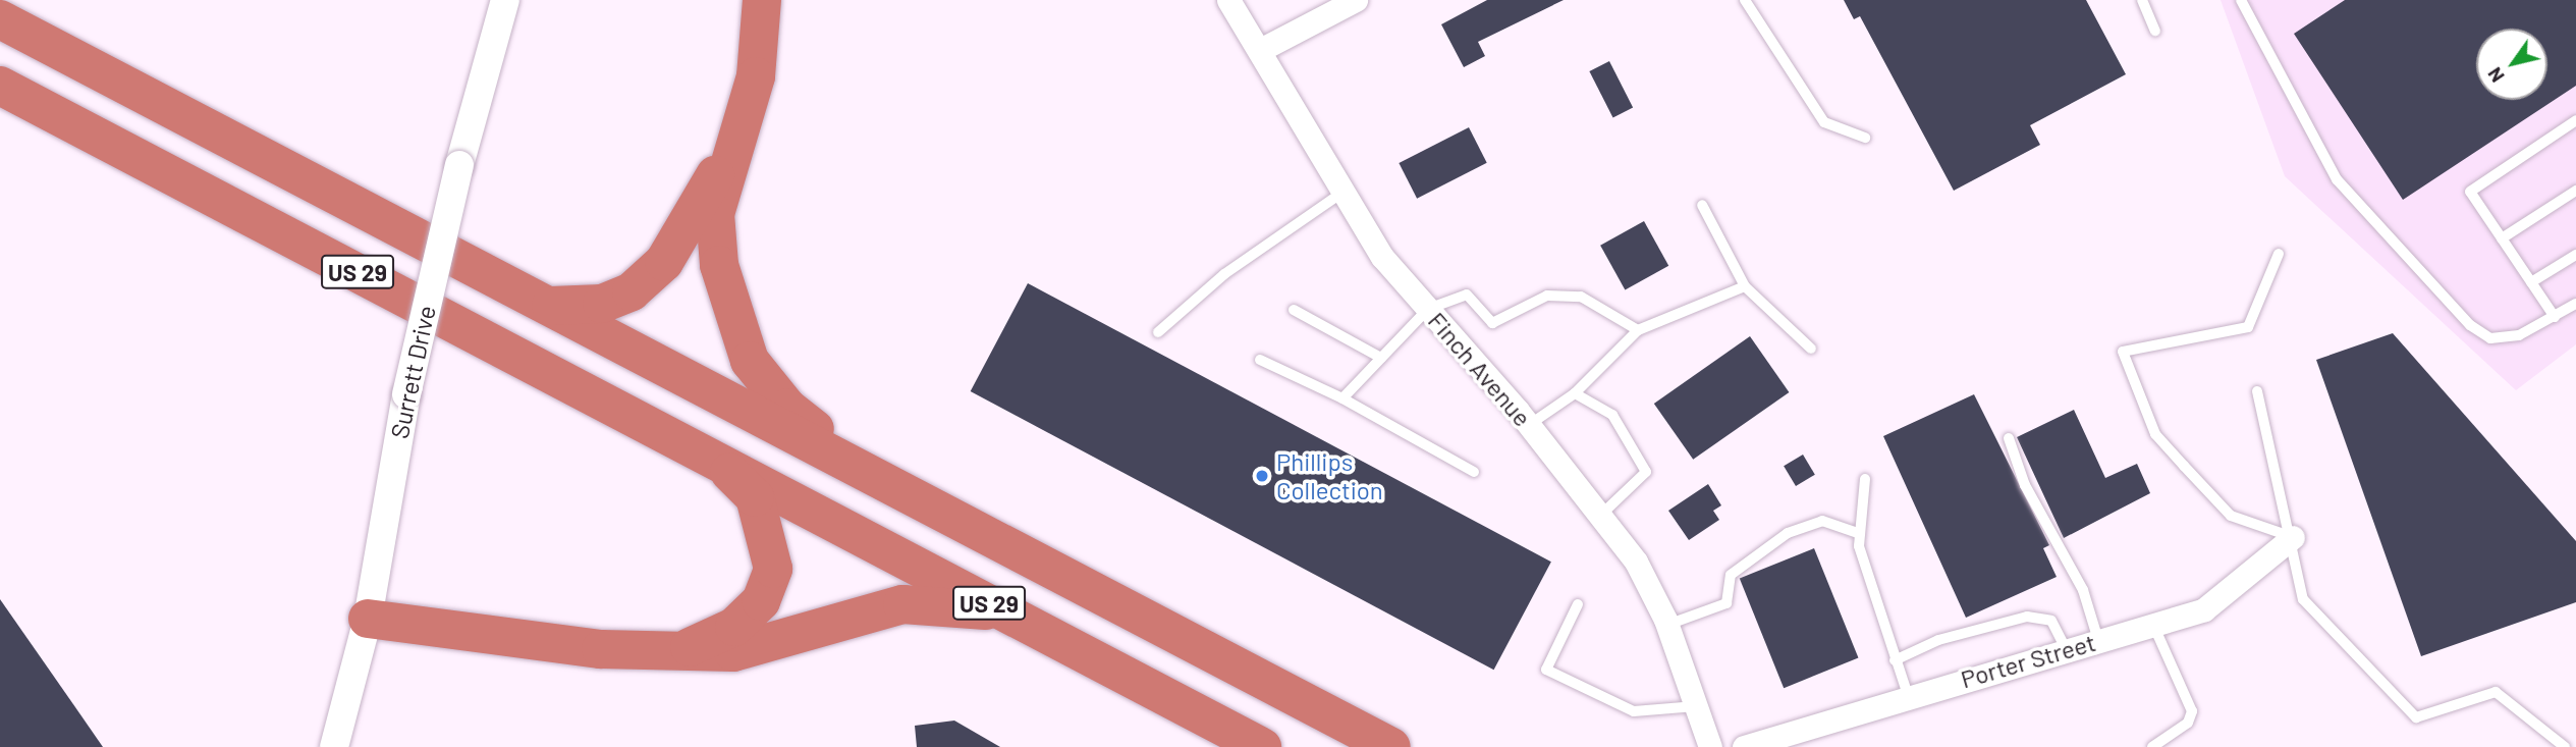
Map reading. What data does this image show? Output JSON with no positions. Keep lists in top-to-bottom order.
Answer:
{
  "streets": {
    "highway": ["US 29"],
    "street": ["Finch Avenue", "Surrett Drive", "Porter Street"]
  },
  "places": ["Phillips Collection"],
  "north": "bottom left"
}
